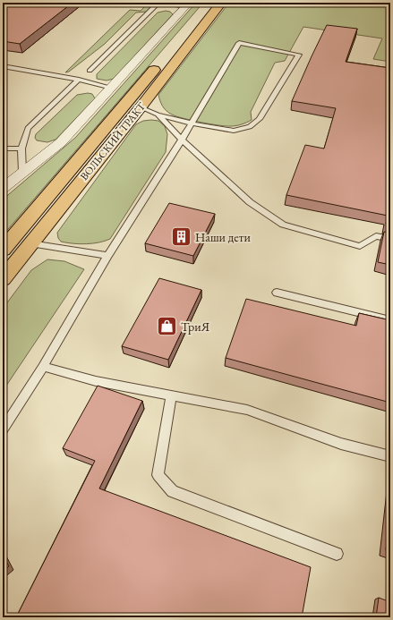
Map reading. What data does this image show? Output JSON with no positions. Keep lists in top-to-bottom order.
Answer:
{
  "streets": {
    "main road": ["ВОЛЬСКИЙ ТРАКТ"]
  },
  "places": {
    "building": ["Наши дети"],
    "shop": ["ТриЯ"]
  }
}
